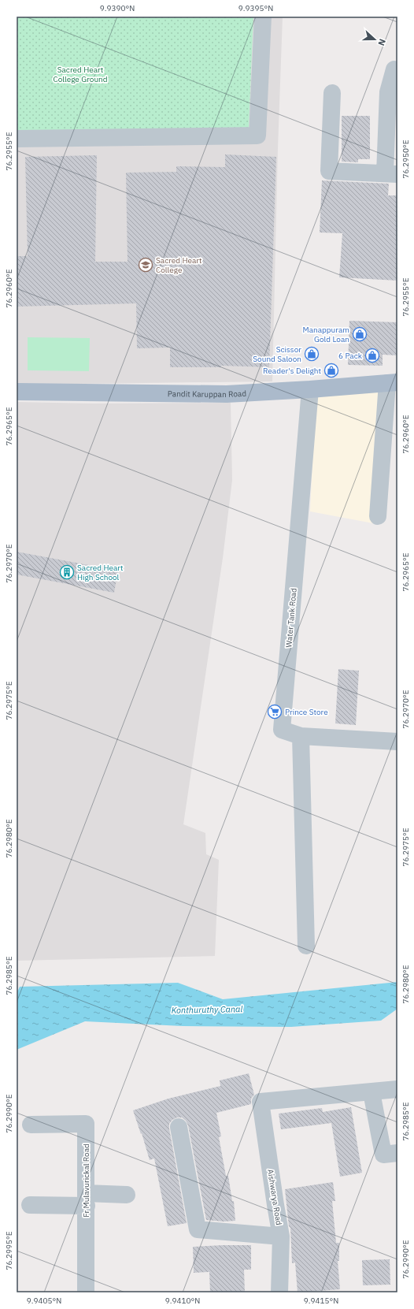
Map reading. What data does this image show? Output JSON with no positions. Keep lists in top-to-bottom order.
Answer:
{
  "streets": {
    "main road": ["Pandit Karuppan Road"],
    "street": ["Water Tank Road", "Fr Mulavurickal Road", "Aishwarya Road"]
  },
  "crossings": [
    ["Pandit Karuppan Road", "Water Tank Road"]
  ],
  "water": ["Konthuruthy Canal"],
  "parks": ["Sacred Heart College Ground"],
  "places": {
    "school or university": ["Sacred Heart College"],
    "shop": [
      "Manappuram Gold Loan",
      "Scissor Sound Saloon",
      "6 Pack",
      "Reader's Delight"
    ],
    "building": ["Sacred Heart High School"],
    "supermarket": ["Prince Store"]
  },
  "north": "right",
  "coordinates": [
    "9.9390°N",
    "9.9395°N",
    "76.2955°E",
    "76.2950°E",
    "76.2960°E",
    "76.2965°E",
    "76.2970°E",
    "76.2975°E",
    "76.2980°E",
    "76.2985°E",
    "76.2990°E",
    "76.2995°E",
    "9.9405°N",
    "9.9410°N",
    "9.9415°N"
  ]
}
